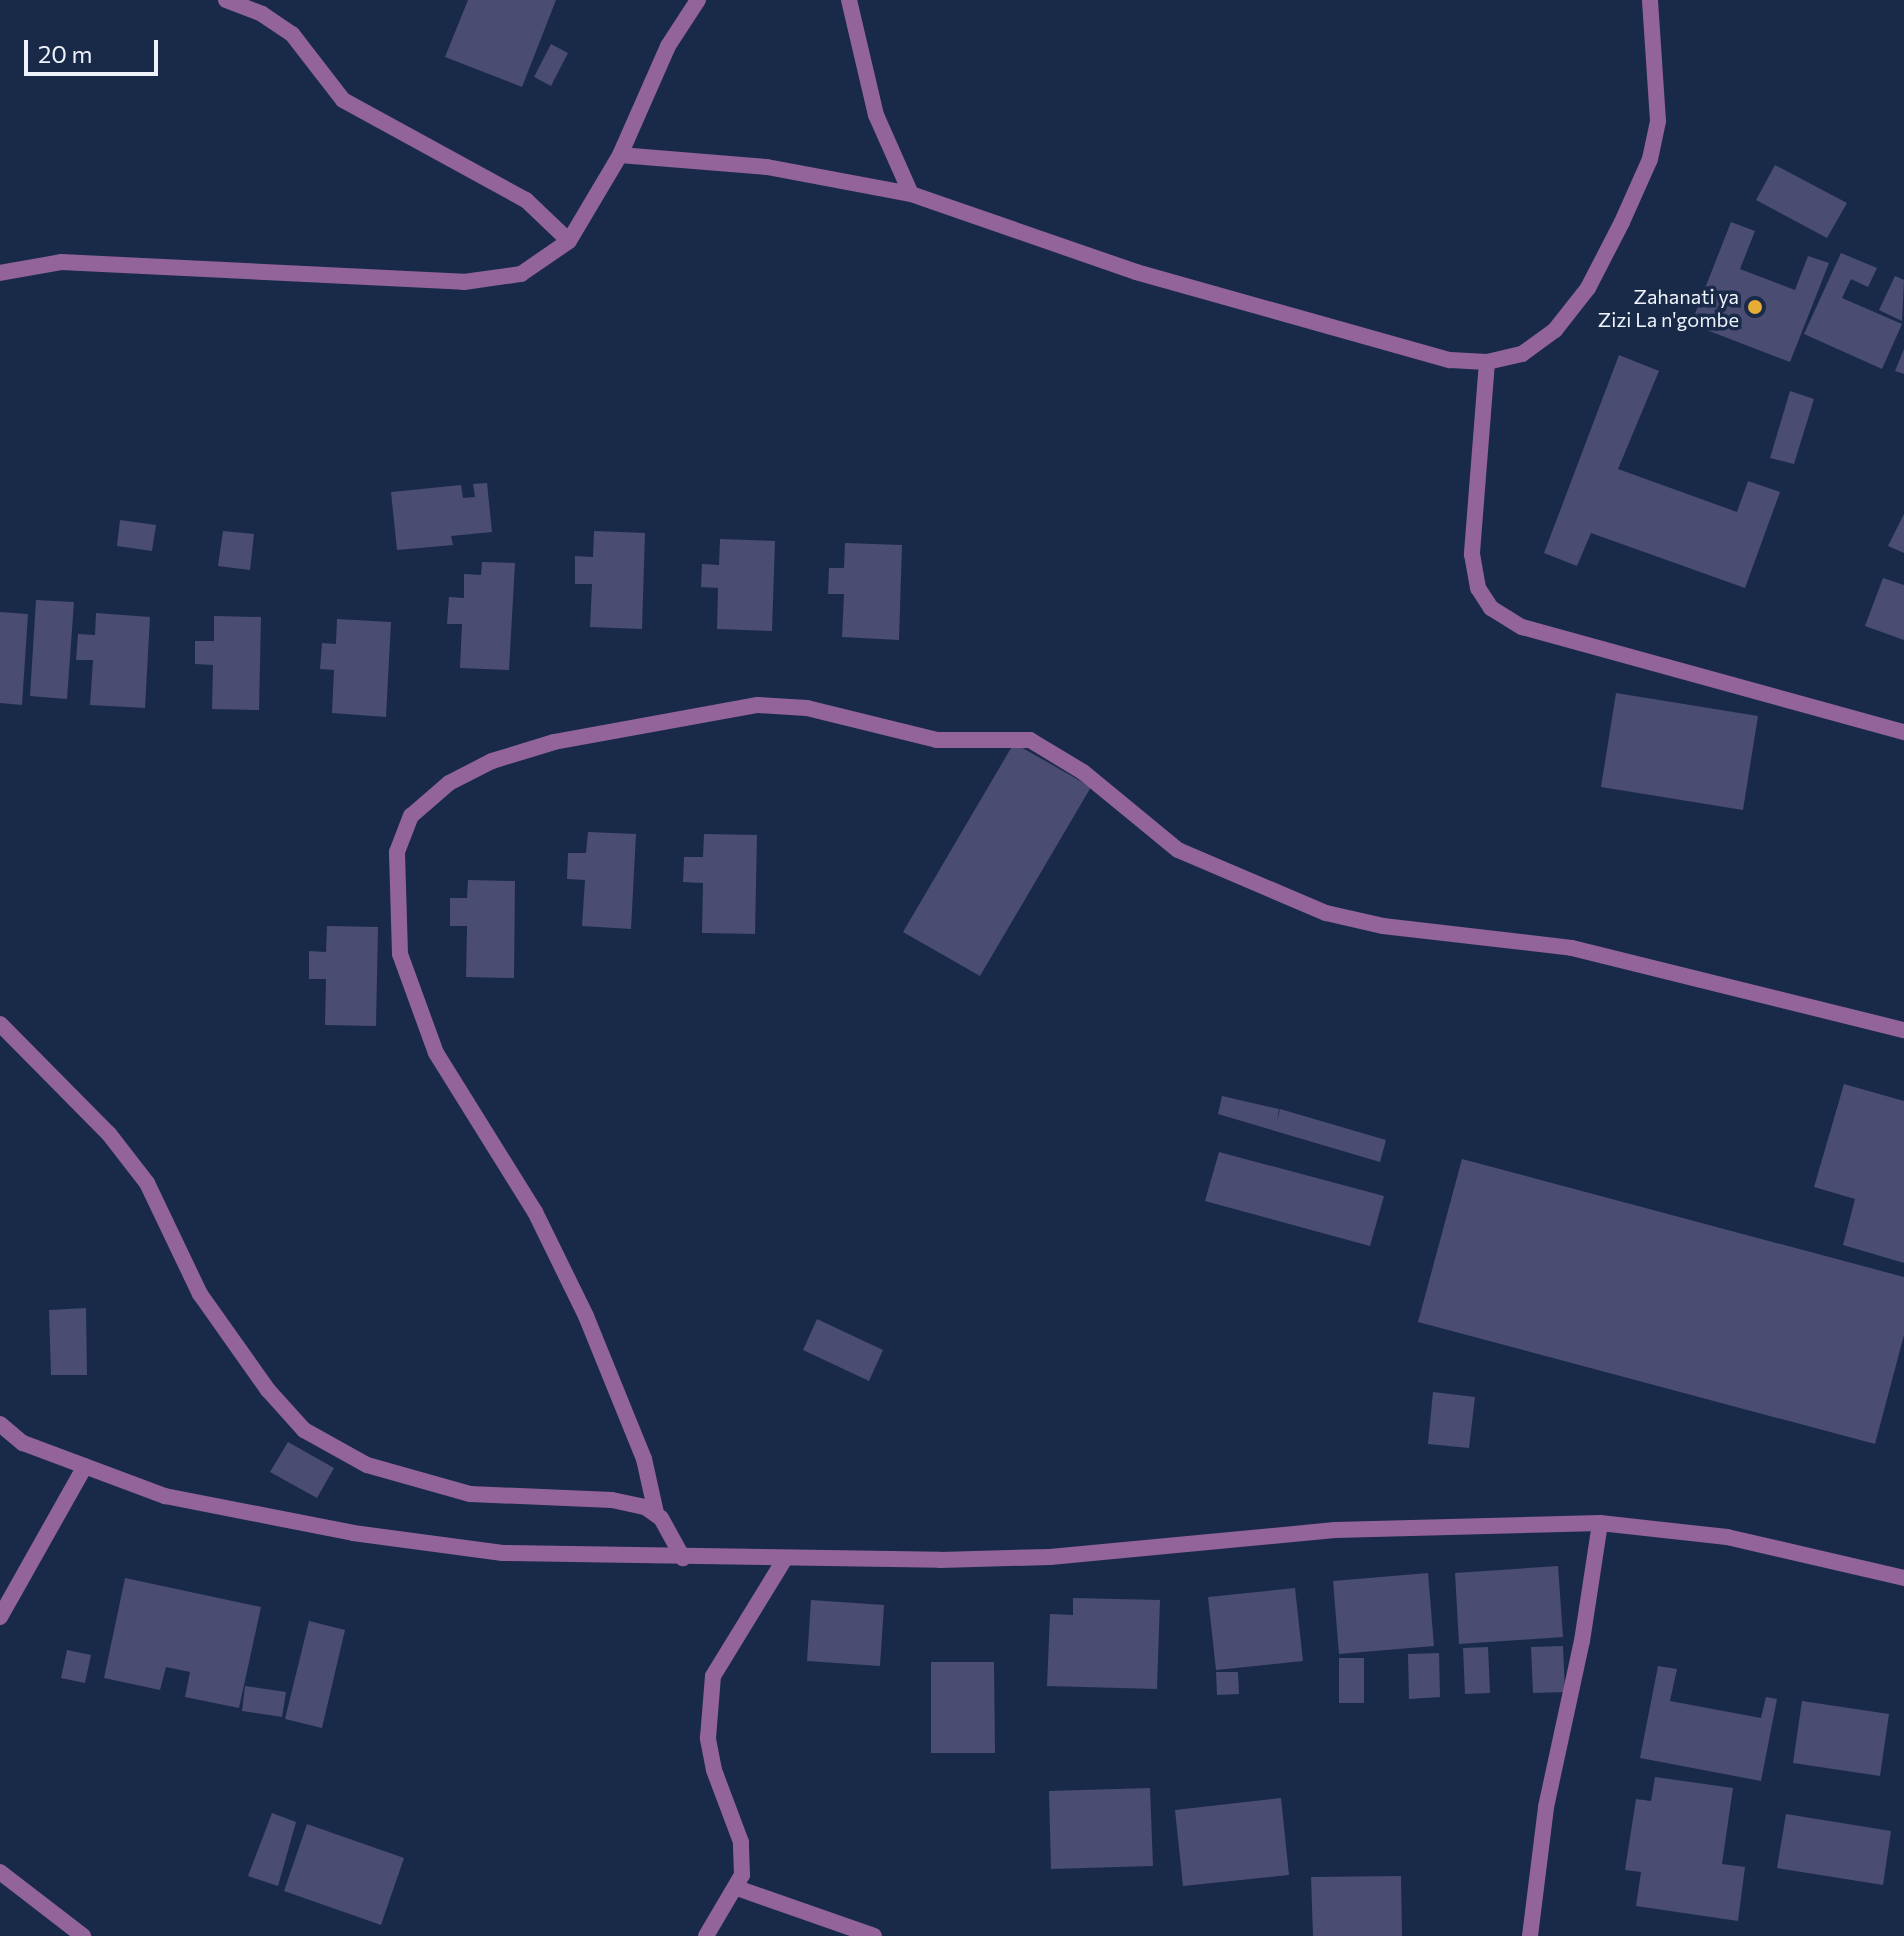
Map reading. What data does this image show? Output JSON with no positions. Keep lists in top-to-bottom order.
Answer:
{
  "places": ["Zahanati ya Zizi La n'gombe"],
  "scale_bar": "20 m"
}
